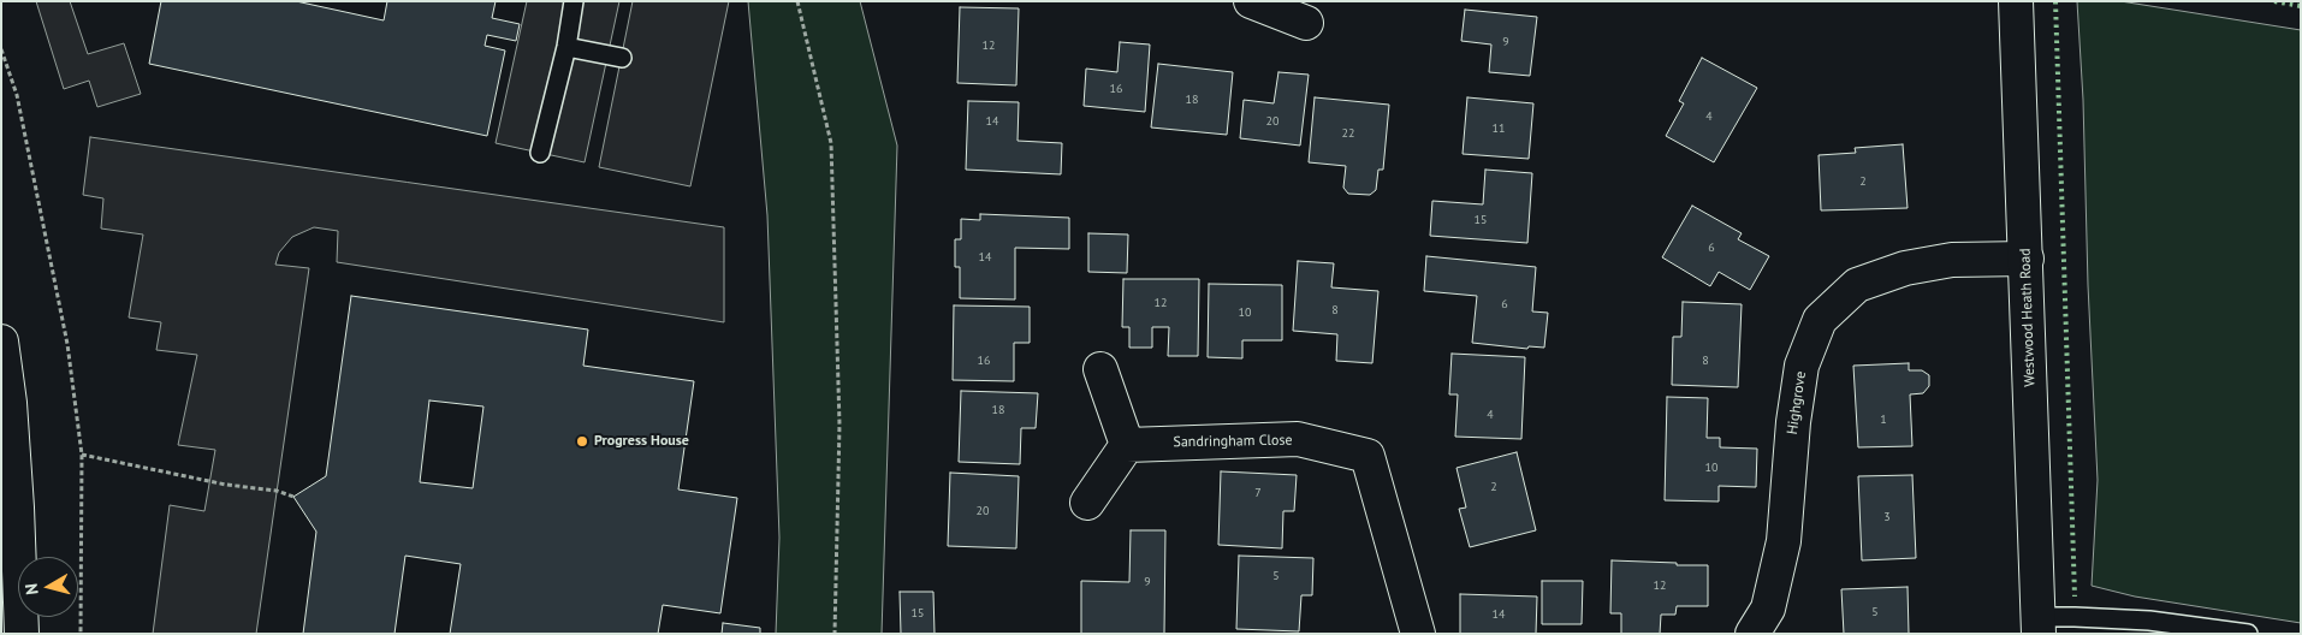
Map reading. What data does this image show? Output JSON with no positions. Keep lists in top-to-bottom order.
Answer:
{
  "streets": {
    "street": ["Westwood Heath Road", "Highgrove", "Sandringham Close"]
  },
  "crossings": [
    ["Westwood Heath Road", "Highgrove"]
  ],
  "places": ["Progress House"],
  "house_numbers": [
    "9",
    "12",
    "16",
    "18",
    "4",
    "14",
    "20",
    "11",
    "22",
    "2",
    "15",
    "6",
    "14",
    "12",
    "6",
    "8",
    "10",
    "16",
    "8",
    "18",
    "4",
    "1",
    "10",
    "2",
    "7",
    "20",
    "3",
    "5",
    "9",
    "12",
    "5",
    "15",
    "14"
  ],
  "north": "left"
}
